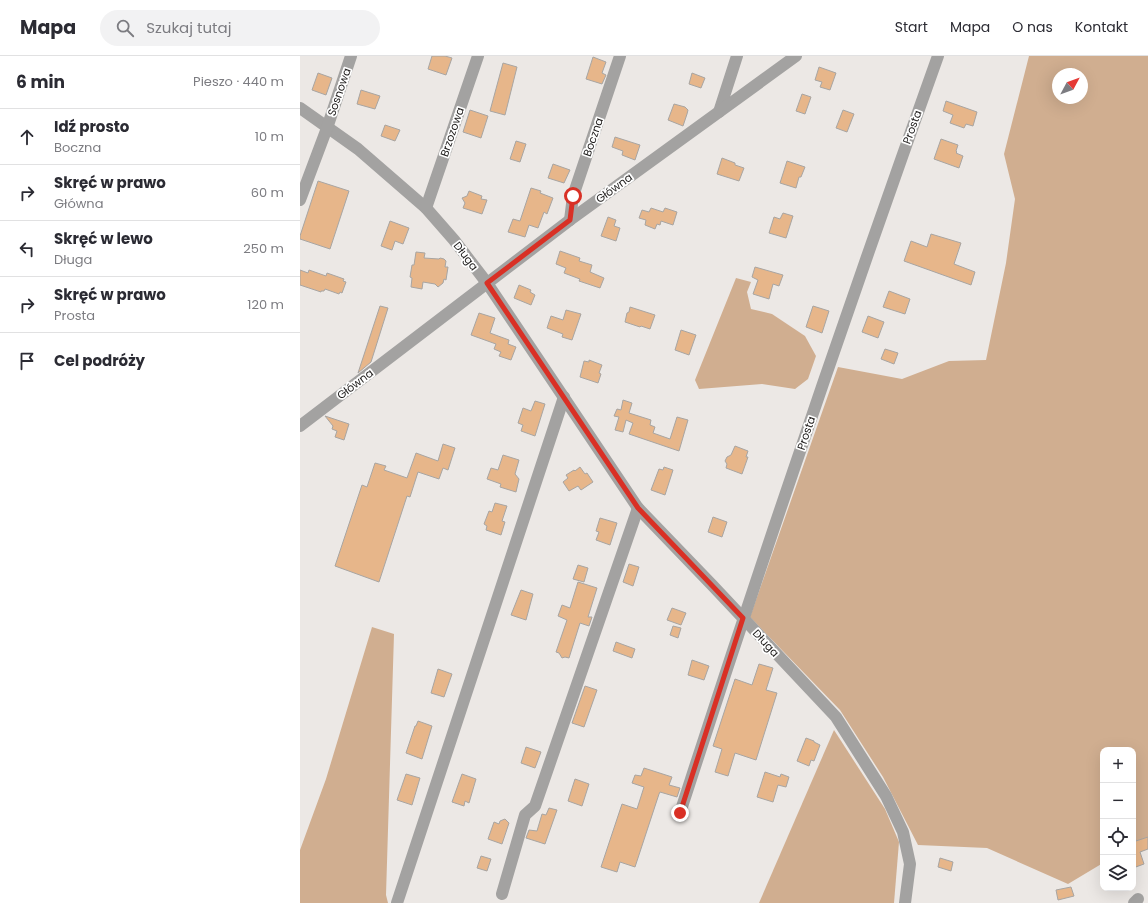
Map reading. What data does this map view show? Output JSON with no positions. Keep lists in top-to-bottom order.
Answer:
{
  "streets": {
    "street": [
      "Sosnowa",
      "Prosta",
      "Brzozowa",
      "Boczna",
      "Główna",
      "Długa"
    ]
  },
  "crossings": [
    ["Sosnowa", "Długa"],
    ["Prosta", "Długa"],
    ["Brzozowa", "Długa"],
    ["Boczna", "Główna"],
    ["Główna", "Długa"]
  ],
  "north": "top right",
  "page": {
    "header": "Mapa",
    "search": "Szukaj tutaj",
    "nav": [
      "Start",
      "Mapa",
      "O nas",
      "Kontakt"
    ],
    "heading": ["6 min", "Pieszo · 440 m"],
    "list": [
      ["Idź prosto", "Boczna", "10 m"],
      ["Skręć w prawo", "Główna", "60 m"],
      ["Skręć w lewo", "Długa", "250 m"],
      ["Skręć w prawo", "Prosta", "120 m"],
      "Cel podróży"
    ],
    "map_buttons": ["+", "−"]
  }
}
